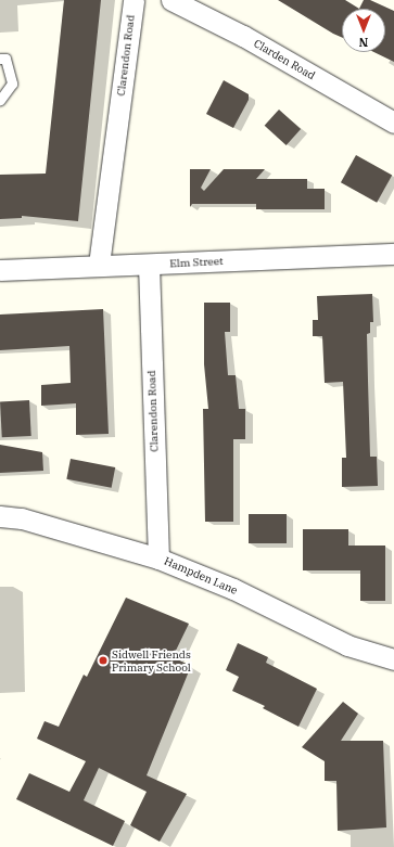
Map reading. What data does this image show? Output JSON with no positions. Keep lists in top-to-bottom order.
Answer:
{
  "streets": {
    "street": [
      "Clarendon Road",
      "Clarden Road",
      "Elm Street",
      "Hampden Lane"
    ]
  },
  "crossings": [
    ["Clarendon Road", "Elm Street"],
    ["Clarendon Road", "Hampden Lane"]
  ],
  "places": ["Sidwell Friends Primary School"],
  "north": "bottom"
}
